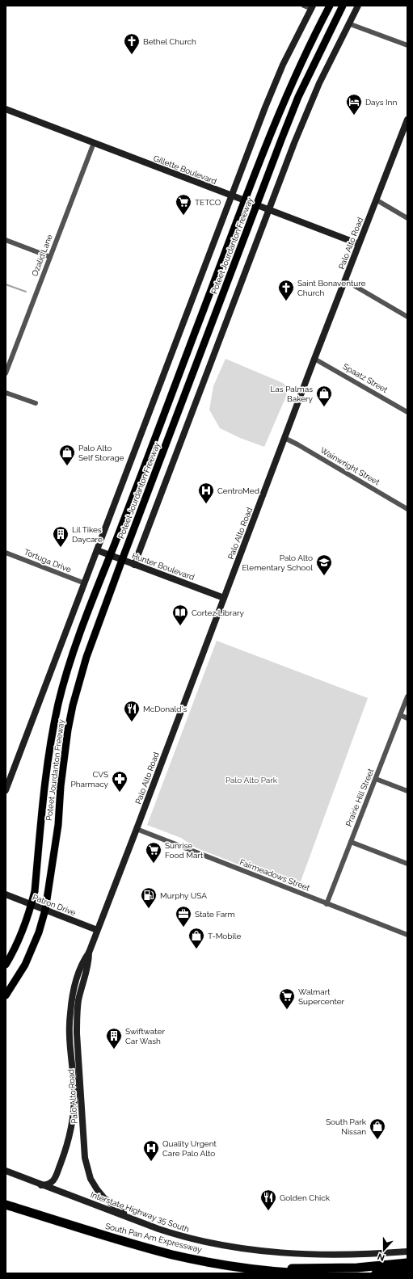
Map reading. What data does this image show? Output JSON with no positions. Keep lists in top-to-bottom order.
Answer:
{
  "streets": {
    "highway": ["South Pan Am Expressway"],
    "main road": ["Poteet Jourdanton Freeway"],
    "street": [
      "Gillette Boulevard",
      "Palo Alto Road",
      "Ozalid Lane",
      "Spaatz Street",
      "Wainwright Street",
      "Tortuga Drive",
      "Hunter Boulevard",
      "Prairie Hill Street",
      "Fairmeadows Street",
      "Patron Drive",
      "Interstate Highway 35 South"
    ]
  },
  "crossings": [
    ["Gillette Boulevard", "Palo Alto Road"],
    ["Gillette Boulevard", "Poteet Jourdanton Freeway"],
    ["Gillette Boulevard", "Ozalid Lane"],
    ["Palo Alto Road", "Spaatz Street"],
    ["Palo Alto Road", "Wainwright Street"],
    ["Palo Alto Road", "Hunter Boulevard"],
    ["Palo Alto Road", "Fairmeadows Street"],
    ["Palo Alto Road", "Patron Drive"],
    ["Palo Alto Road", "Interstate Highway 35 South"],
    ["Poteet Jourdanton Freeway", "Hunter Boulevard"],
    ["Poteet Jourdanton Freeway", "Patron Drive"],
    ["Prairie Hill Street", "Fairmeadows Street"]
  ],
  "parks": ["Palo Alto Park"],
  "places": {
    "church": ["Bethel Church", "Saint Bonaventure Church"],
    "hotel": ["Days Inn"],
    "supermarket": ["TETCO", "Sunrise Food Mart", "Walmart Supercenter"],
    "shop": [
      "Las Palmas Bakery",
      "Palo Alto Self Storage",
      "T-Mobile",
      "South Park Nissan"
    ],
    "hospital": ["CentroMed", "Quality Urgent Care Palo Alto"],
    "building": ["Lil Tikes Daycare", "Swiftwater Car Wash"],
    "school or university": ["Palo Alto Elementary School"],
    "library": ["Cortez Library"],
    "restaurant": ["McDonald's", "Golden Chick"],
    "pharmacy": ["CVS Pharmacy"],
    "fuel station": ["Murphy USA"],
    "office": ["State Farm"]
  },
  "north": "bottom"
}
